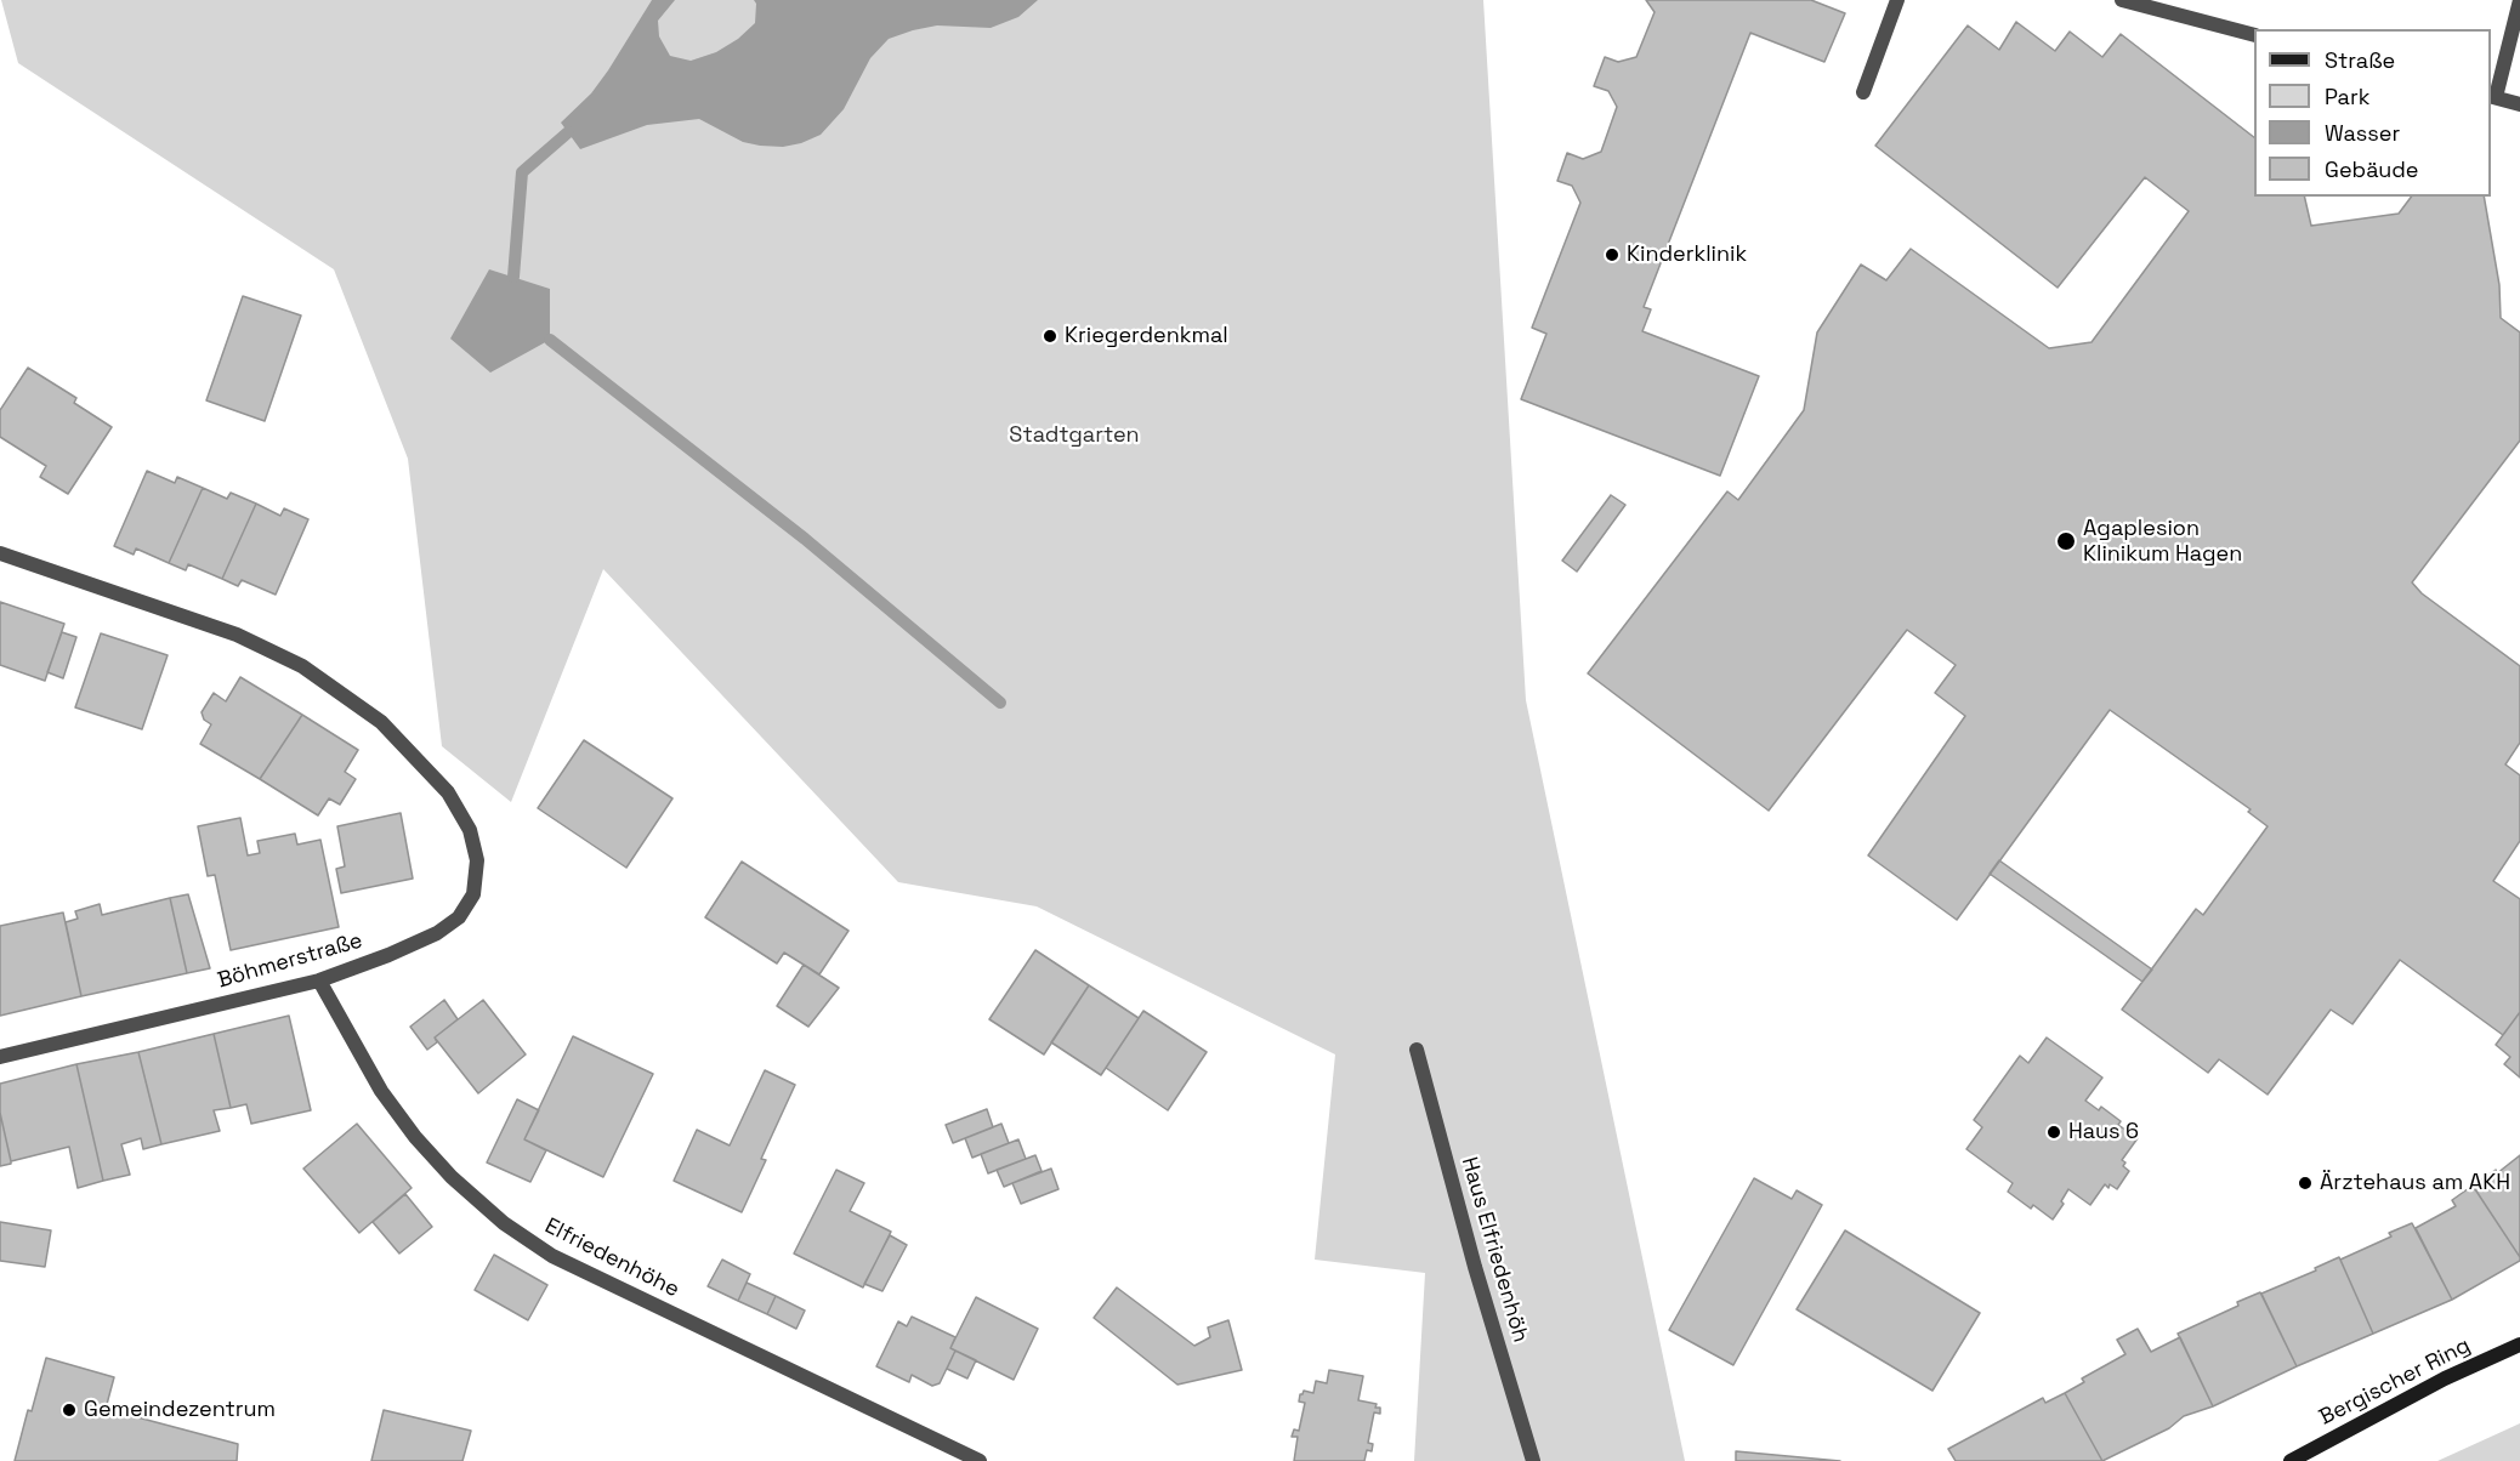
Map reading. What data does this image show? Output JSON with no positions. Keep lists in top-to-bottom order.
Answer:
{
  "streets": {
    "main road": ["Bergischer Ring"],
    "street": ["Böhmerstraße", "Haus Elfriedenhöh", "Elfriedenhöhe"]
  },
  "crossings": [
    ["Böhmerstraße", "Elfriedenhöhe"]
  ],
  "parks": ["Stadtgarten"],
  "places": [
    "Kinderklinik",
    "Kriegerdenkmal",
    "Agaplesion Klinikum Hagen",
    "Haus 6",
    "Ärztehaus am AKH",
    "Gemeindezentrum"
  ],
  "legend": [
    "Straße",
    "Park",
    "Wasser",
    "Gebäude"
  ]
}
